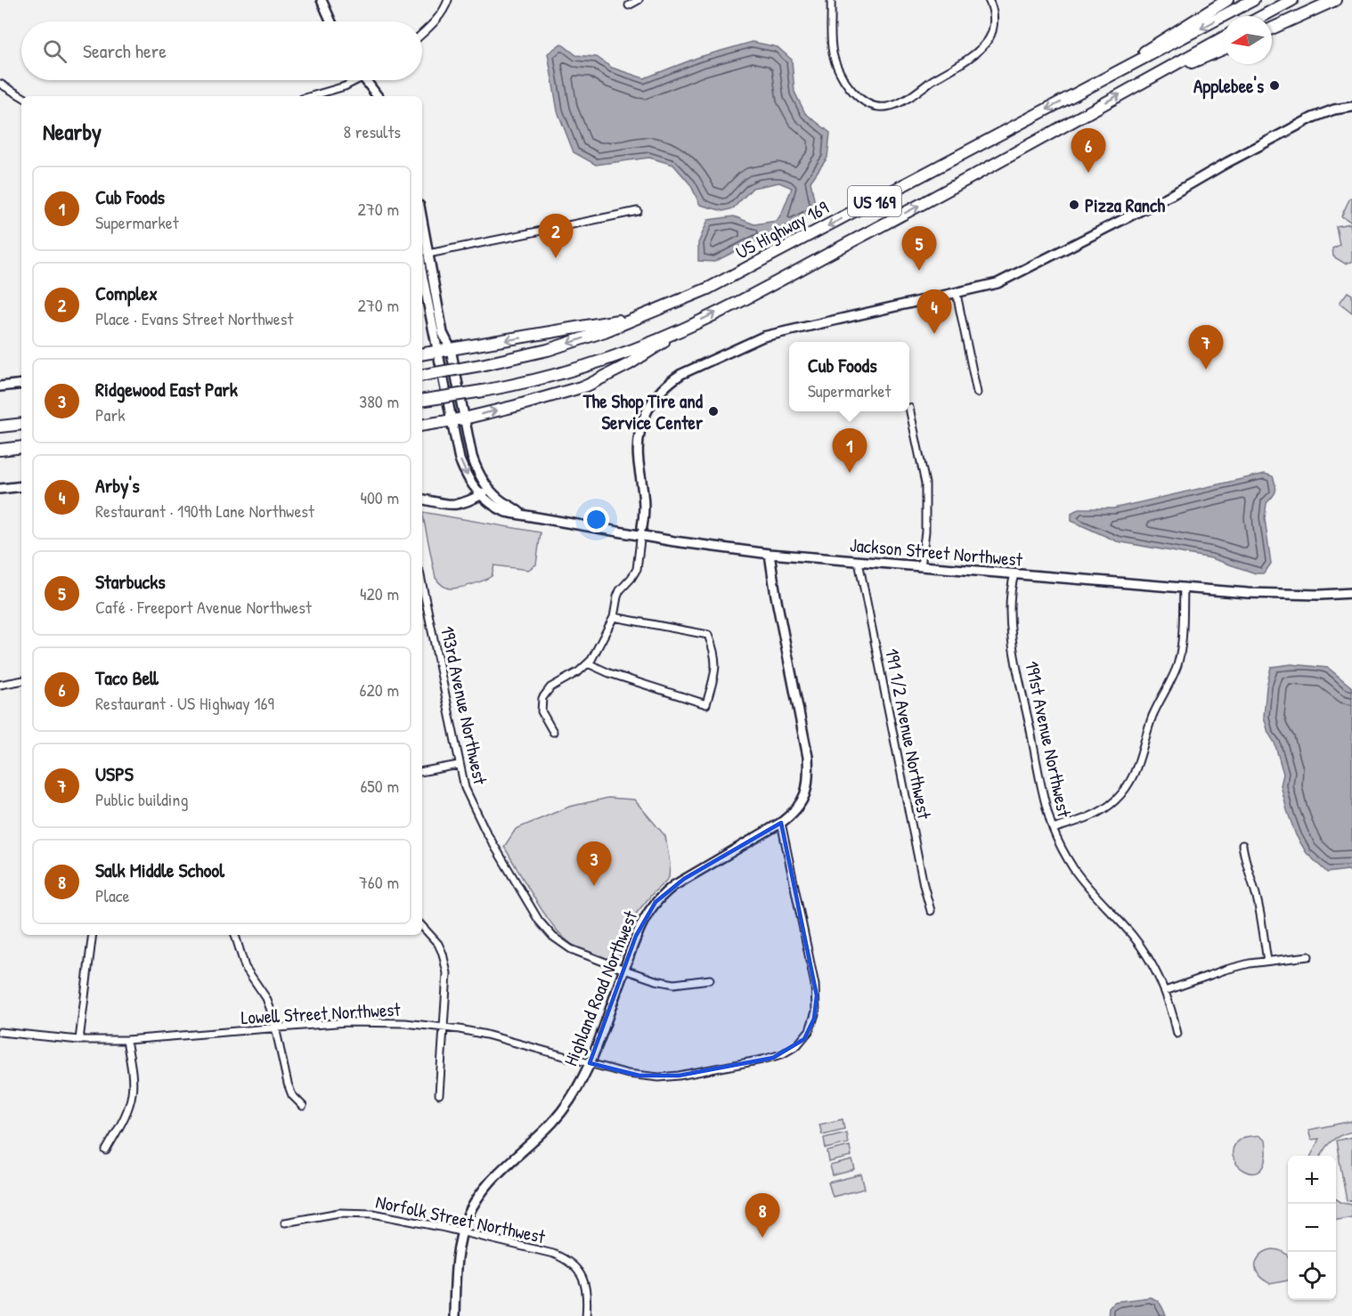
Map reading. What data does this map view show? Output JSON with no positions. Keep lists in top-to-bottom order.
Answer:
{
  "streets": {
    "highway": ["US 169", "US Highway 169"],
    "street": [
      "Jackson Street Northwest",
      "193rd Avenue Northwest",
      "191 1/2 Avenue Northwest",
      "191st Avenue Northwest",
      "Highland Road Northwest",
      "Lowell Street Northwest",
      "Norfolk Street Northwest"
    ]
  },
  "crossings": [
    ["Jackson Street Northwest", "191 1/2 Avenue Northwest"],
    ["Jackson Street Northwest", "191st Avenue Northwest"],
    ["Jackson Street Northwest", "Highland Road Northwest"],
    ["193rd Avenue Northwest", "Highland Road Northwest"],
    ["Highland Road Northwest", "Lowell Street Northwest"],
    ["Highland Road Northwest", "Norfolk Street Northwest"]
  ],
  "places": ["Applebee's", "Pizza Ranch", "The Shop Tire and Service Center"],
  "north": "left",
  "page": {
    "search": "Search here",
    "heading": ["Nearby", "8 results"],
    "pins": [
      "6",
      "2",
      "5",
      "4",
      "7",
      "1",
      "3",
      "8"
    ],
    "list": [
      {
        "mark": "1",
        "name": "Cub Foods",
        "note": "Supermarket",
        "value": "270 m"
      },
      {
        "mark": "2",
        "name": "Complex",
        "note": "Place · Evans Street Northwest",
        "value": "270 m"
      },
      {
        "mark": "3",
        "name": "Ridgewood East Park",
        "note": "Park",
        "value": "380 m"
      },
      {
        "mark": "4",
        "name": "Arby's",
        "note": "Restaurant · 190th Lane Northwest",
        "value": "400 m"
      },
      {
        "mark": "5",
        "name": "Starbucks",
        "note": "Café · Freeport Avenue Northwest",
        "value": "420 m"
      },
      {
        "mark": "6",
        "name": "Taco Bell",
        "note": "Restaurant · US Highway 169",
        "value": "620 m"
      },
      {
        "mark": "7",
        "name": "USPS",
        "note": "Public building",
        "value": "650 m"
      },
      {
        "mark": "8",
        "name": "Salk Middle School",
        "note": "Place",
        "value": "760 m"
      }
    ],
    "popup": ["Cub Foods", "Supermarket"],
    "map_buttons": ["+", "−"]
  }
}
